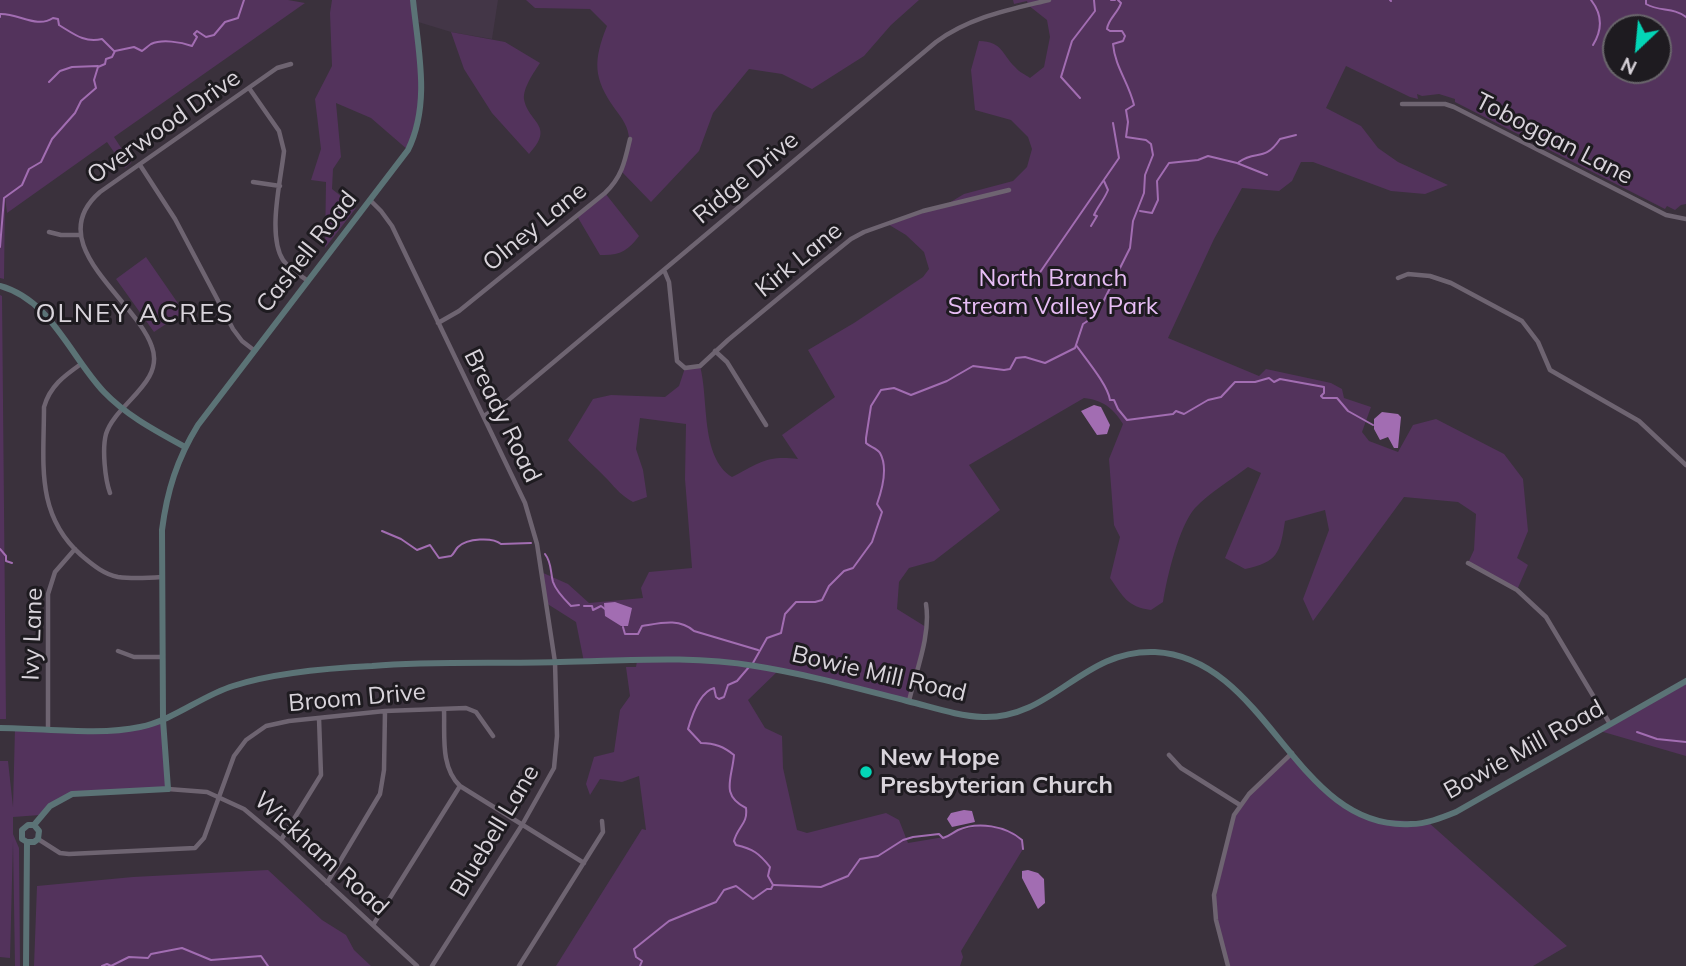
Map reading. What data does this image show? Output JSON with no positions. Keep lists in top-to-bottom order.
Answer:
{
  "streets": {
    "street": [
      "Overwood Drive",
      "Toboggan Lane",
      "Ridge Drive",
      "Olney Lane",
      "Cashell Road",
      "Kirk Lane",
      "Bready Road",
      "Ivy Lane",
      "Bowie Mill Road",
      "Broom Drive",
      "Bluebell Lane",
      "Wickham Road"
    ]
  },
  "crossings": [
    ["Ridge Drive", "Kirk Lane"],
    ["Ridge Drive", "Bready Road"],
    ["Olney Lane", "Bready Road"],
    ["Cashell Road", "Bready Road"],
    ["Cashell Road", "Bowie Mill Road"],
    ["Cashell Road", "Wickham Road"],
    ["Bready Road", "Bowie Mill Road"],
    ["Bready Road", "Bluebell Lane"],
    ["Ivy Lane", "Bowie Mill Road"],
    ["Bowie Mill Road", "Bluebell Lane"],
    ["Broom Drive", "Wickham Road"]
  ],
  "districts": ["OLNEY ACRES"],
  "parks": ["North Branch Stream Valley Park"],
  "places": ["New Hope Presbyterian Church"],
  "north": "bottom left"
}
